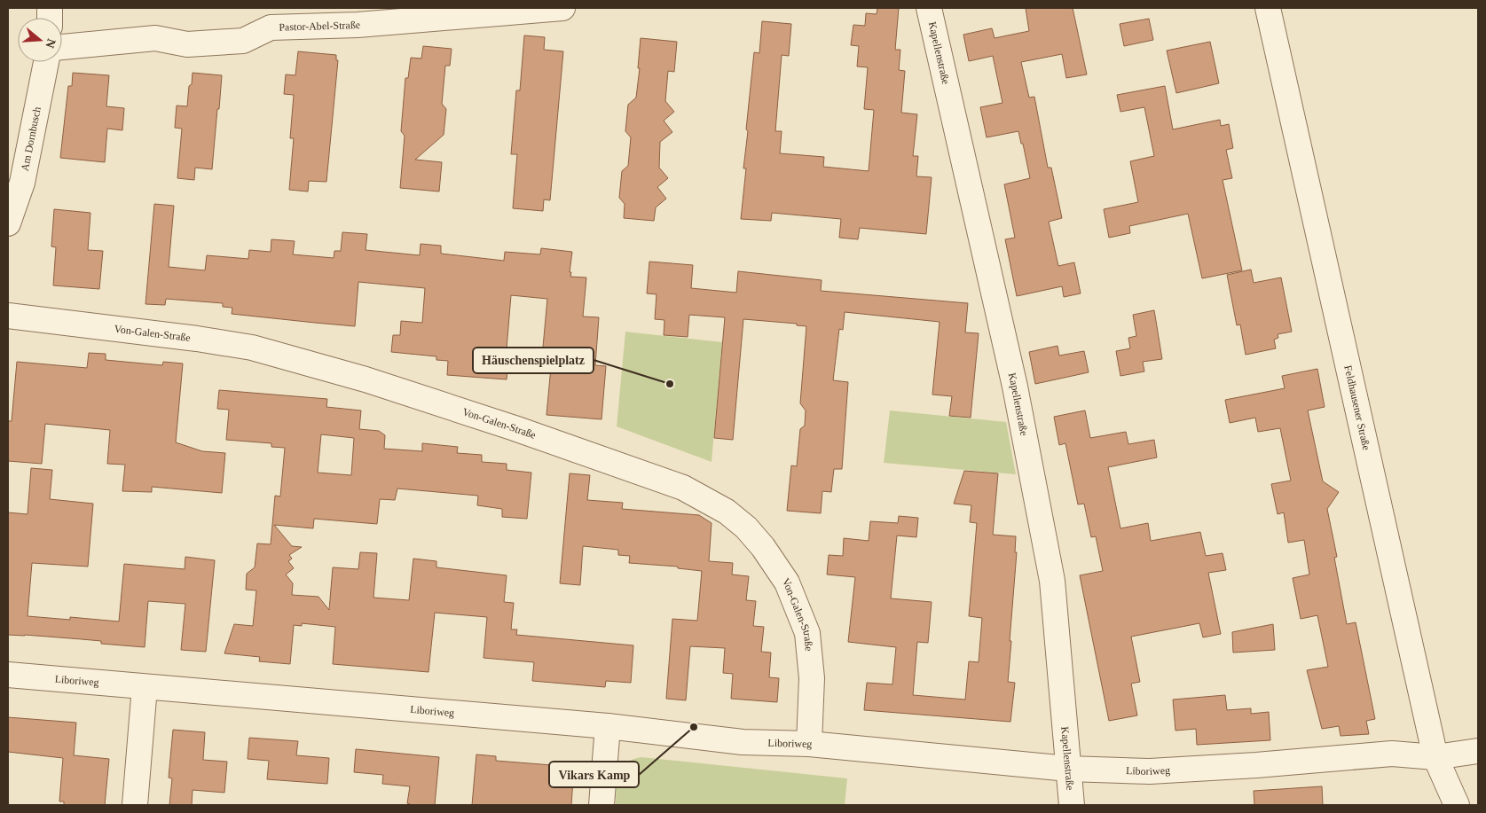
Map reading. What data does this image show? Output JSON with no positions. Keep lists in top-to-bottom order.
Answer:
{
  "streets": {
    "street": [
      "Pastor-Abel-Straße",
      "Kapellenstraße",
      "Am Dornbusch",
      "Von-Galen-Straße",
      "Feldhausener Straße",
      "Liboriweg"
    ]
  },
  "crossings": [
    ["Kapellenstraße", "Liboriweg"],
    ["Von-Galen-Straße", "Liboriweg"],
    ["Feldhausener Straße", "Liboriweg"]
  ],
  "places": ["Häuschenspielplatz", "Vikars Kamp"],
  "north": "right"
}
